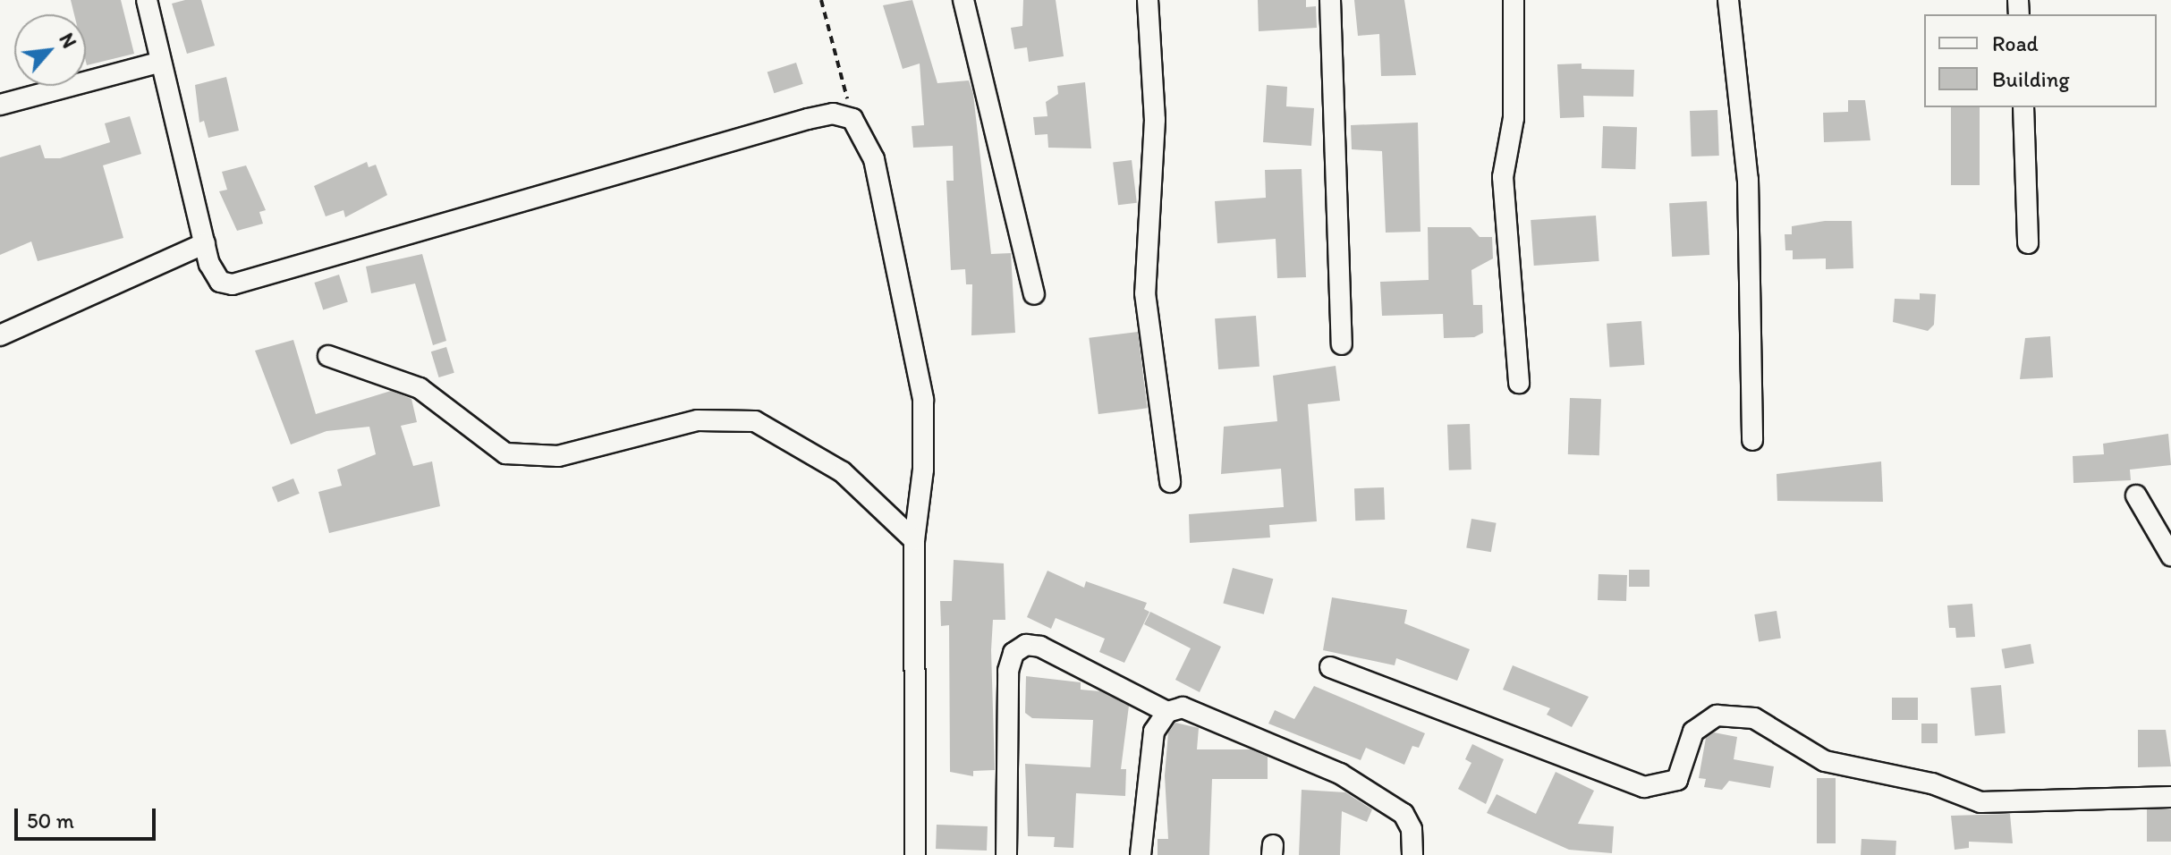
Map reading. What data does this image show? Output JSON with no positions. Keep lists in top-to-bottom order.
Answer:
{
  "legend": ["Road", "Building"],
  "scale_bar": "50 m",
  "north": "top right"
}
